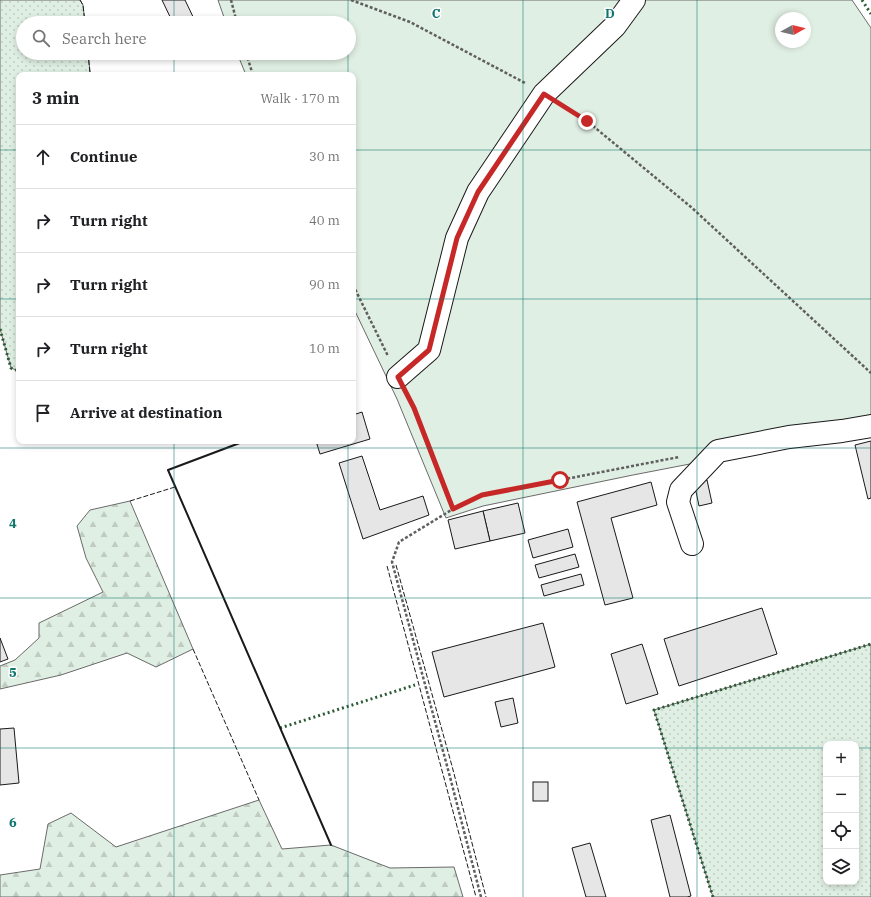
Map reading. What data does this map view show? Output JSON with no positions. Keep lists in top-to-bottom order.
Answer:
{
  "north": "right",
  "page": {
    "search": "Search here",
    "heading": ["3 min", "Walk · 170 m"],
    "list": [
      ["Continue", "30 m"],
      ["Turn right", "40 m"],
      ["Turn right", "90 m"],
      ["Turn right", "10 m"],
      "Arrive at destination"
    ],
    "map_buttons": ["+", "−"]
  },
  "grid": {
    "columns": ["C", "D"],
    "rows": ["4", "5", "6"]
  }
}
